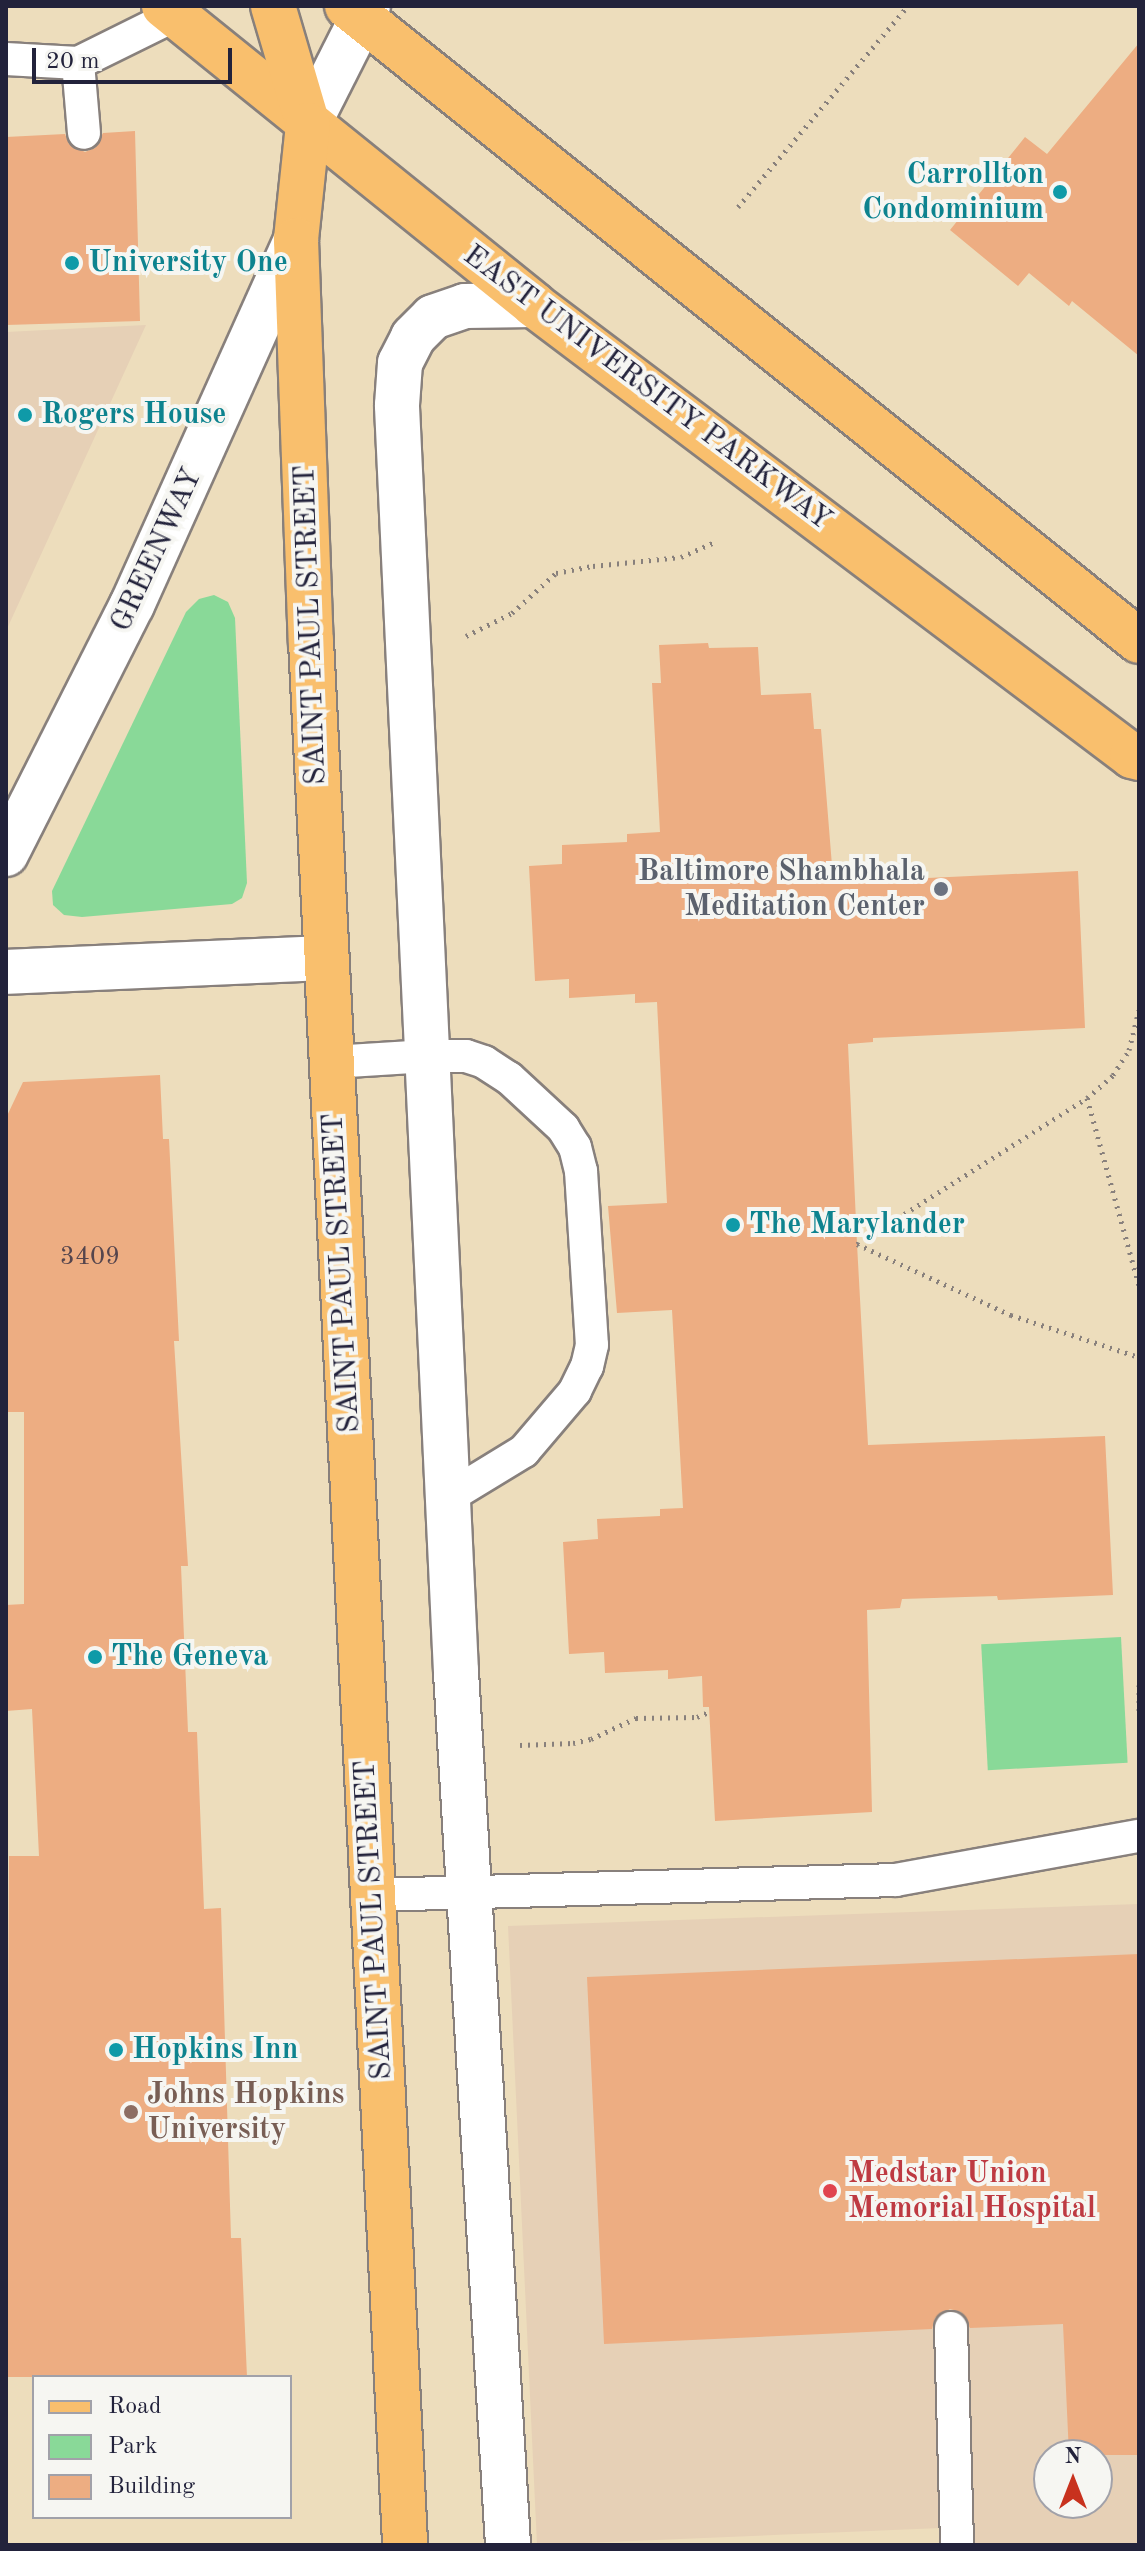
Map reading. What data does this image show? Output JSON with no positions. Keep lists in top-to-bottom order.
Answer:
{
  "streets": {
    "main road": ["EAST UNIVERSITY PARKWAY", "SAINT PAUL STREET"],
    "street": ["GREENWAY"]
  },
  "crossings": [
    ["EAST UNIVERSITY PARKWAY", "SAINT PAUL STREET"],
    ["GREENWAY", "SAINT PAUL STREET"]
  ],
  "places": [
    "Carrollton Condominium",
    "University One",
    "Rogers House",
    "Baltimore Shambhala Meditation Center",
    "The Marylander",
    "The Geneva",
    "Hopkins Inn",
    "Johns Hopkins University",
    "Medstar Union Memorial Hospital"
  ],
  "house_numbers": ["3409"],
  "legend": ["Road", "Park", "Building"],
  "scale_bar": "20 m",
  "north": "top"
}
